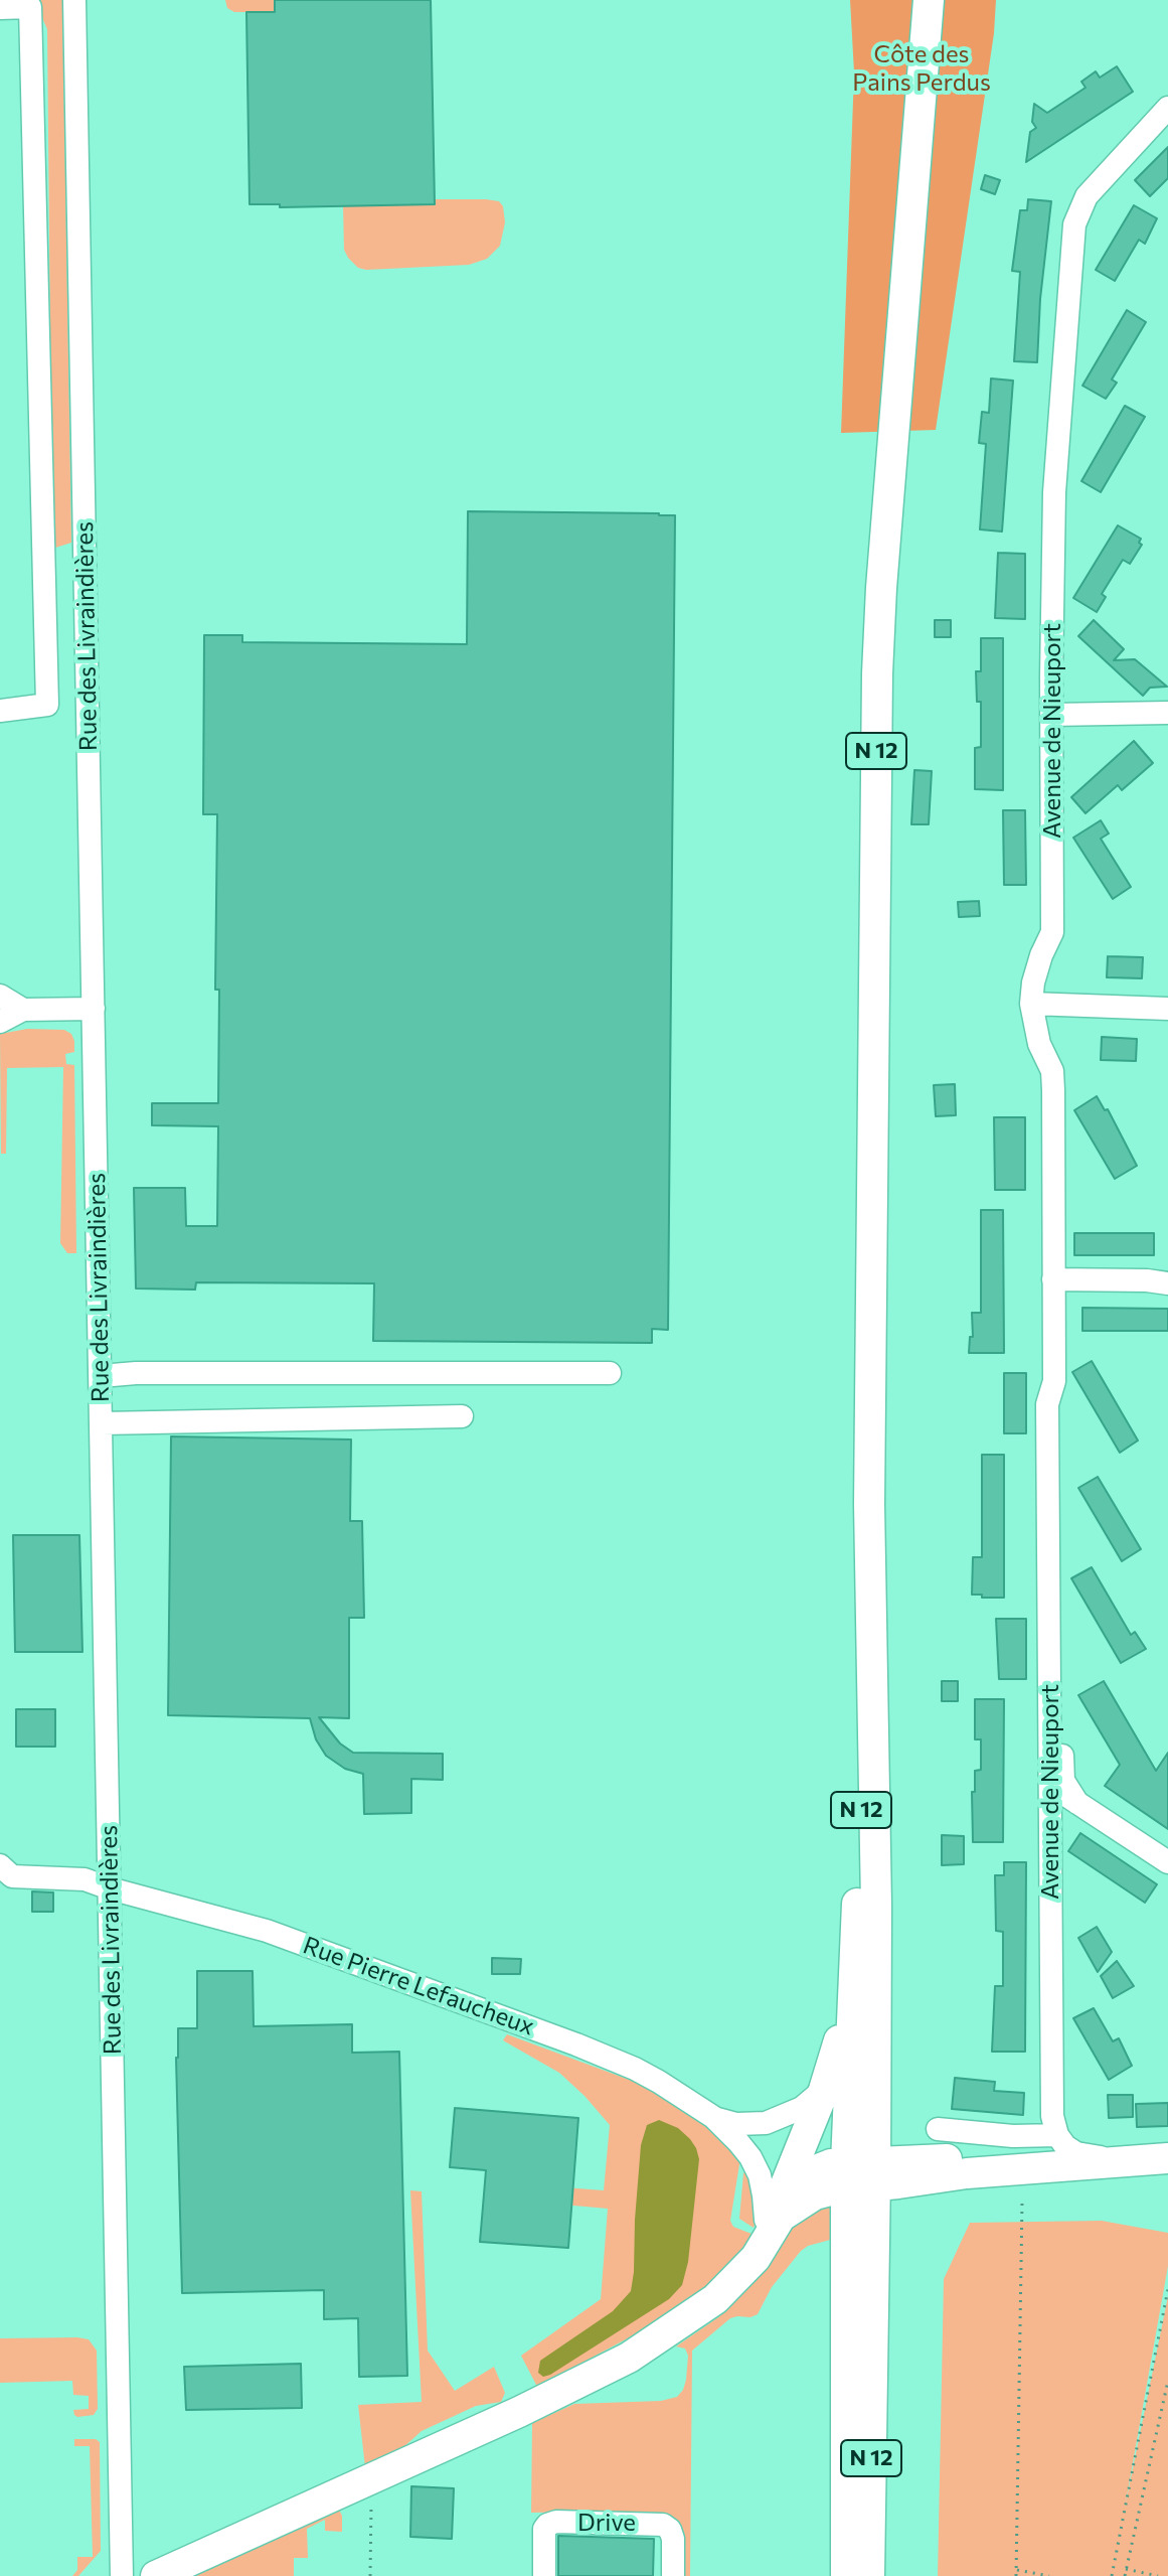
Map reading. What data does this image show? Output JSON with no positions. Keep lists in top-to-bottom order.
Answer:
{
  "streets": {
    "main road": ["N 12"],
    "street": [
      "Rue des Livraindières",
      "Avenue de Nieuport",
      "Rue Pierre Lefaucheux",
      "Drive"
    ]
  },
  "crossings": [
    ["Rue des Livraindières", "Rue Pierre Lefaucheux"]
  ],
  "parks": ["Côte des Pains Perdus"]
}
